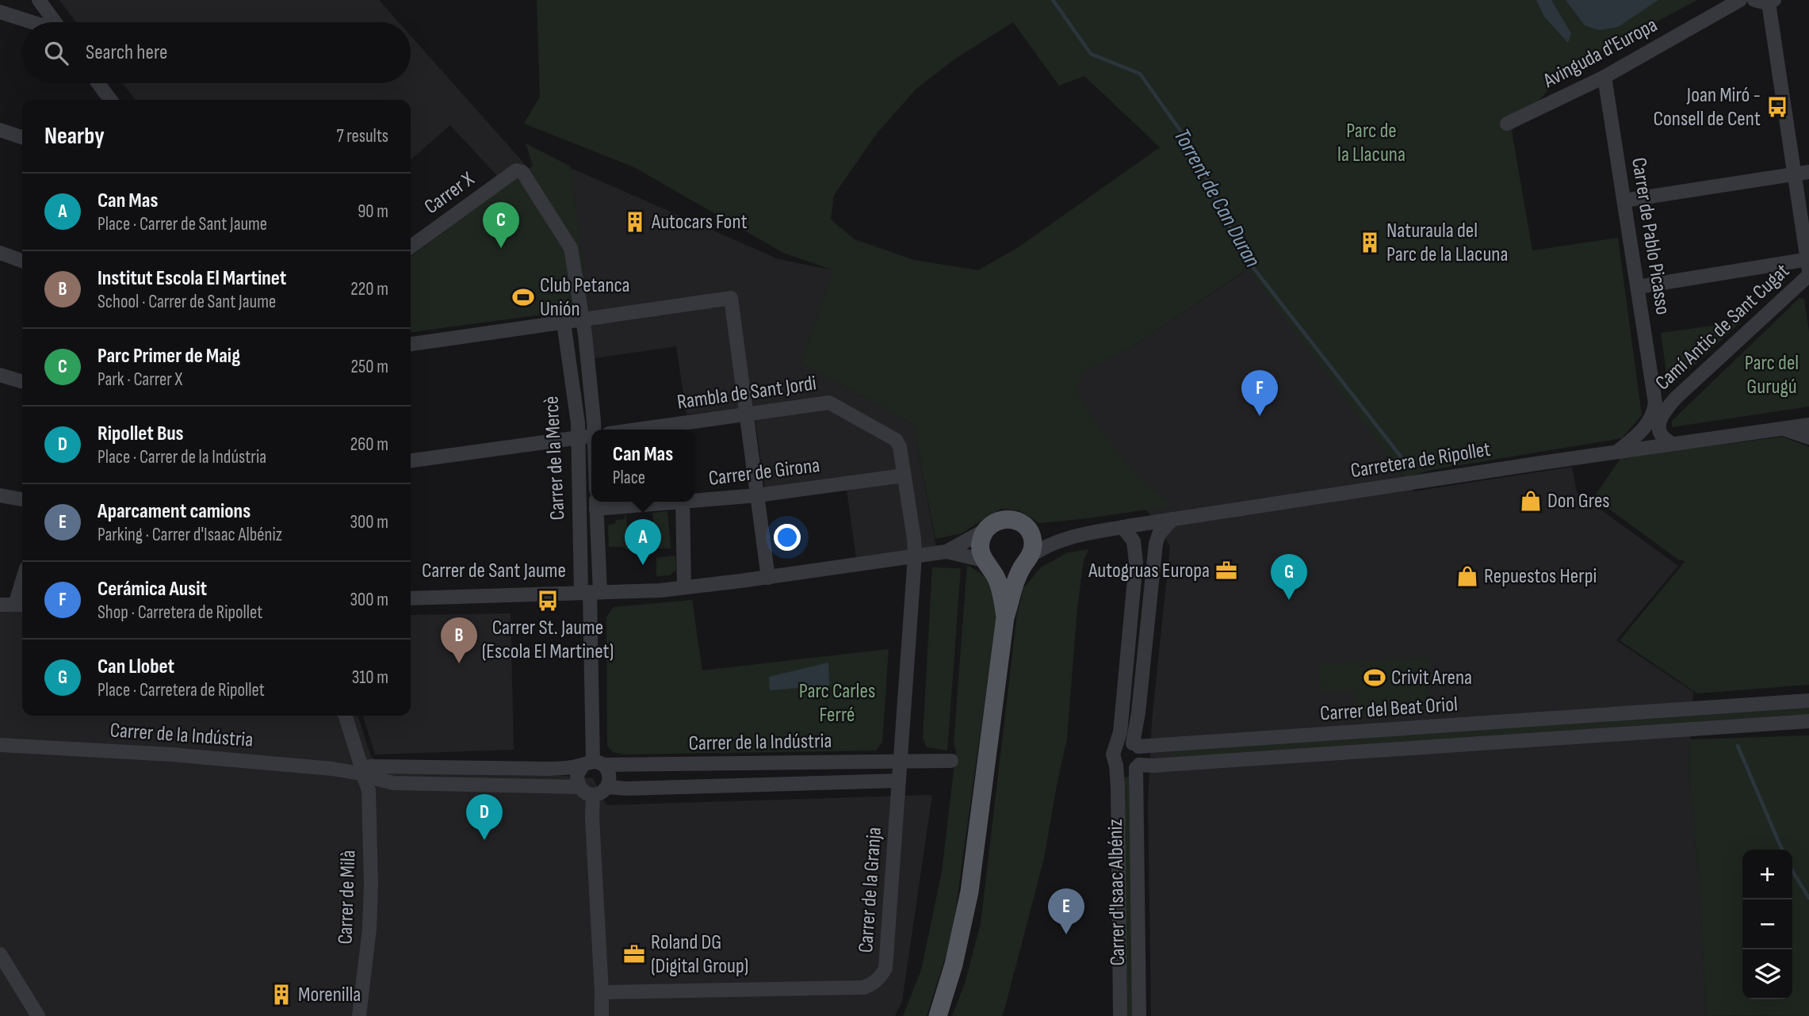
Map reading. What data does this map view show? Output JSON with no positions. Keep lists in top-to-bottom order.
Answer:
{
  "streets": {
    "street": [
      "Avinguda d'Europa",
      "Carrer X",
      "Carrer de Pablo Picasso",
      "Camí Antic de Sant Cugat",
      "Rambla de Sant Jordi",
      "Carrer de la Mercè",
      "Carretera de Ripollet",
      "Carrer de Girona",
      "Carrer de Sant Jaume",
      "Carrer del Beat Oriol",
      "Carrer de la Indústria",
      "Carrer de la Granja",
      "Carrer d'Isaac Albéniz",
      "Carrer de Milà"
    ]
  },
  "crossings": [
    ["Avinguda d'Europa", "Carrer de Pablo Picasso"],
    ["Carrer X", "Carrer de la Mercè"],
    ["Carrer de Pablo Picasso", "Camí Antic de Sant Cugat"],
    ["Carrer de Pablo Picasso", "Carretera de Ripollet"],
    ["Rambla de Sant Jordi", "Carrer de Girona"],
    ["Rambla de Sant Jordi", "Carrer de Sant Jaume"],
    ["Rambla de Sant Jordi", "Carrer de la Granja"],
    ["Carrer de la Mercè", "Carrer de Girona"],
    ["Carrer de la Mercè", "Carrer de Sant Jaume"],
    ["Carretera de Ripollet", "Carrer de Sant Jaume"],
    ["Carretera de Ripollet", "Carrer d'Isaac Albéniz"],
    ["Carrer de Sant Jaume", "Carrer de la Granja"],
    ["Carrer del Beat Oriol", "Carrer d'Isaac Albéniz"],
    ["Carrer de la Indústria", "Carrer de la Granja"],
    ["Carrer de la Indústria", "Carrer de Milà"]
  ],
  "water": ["Torrent de Can Duran"],
  "parks": ["Parc de la Llacuna", "Parc del Gurugú", "Parc Carles Ferré"],
  "places": {
    "bus stop": ["Joan Miró - Consell de Cent", "Carrer St. Jaume (Escola El Martinet)"],
    "building": ["Autocars Font", "Naturaula del Parc de la Llacuna", "Morenilla"],
    "sports": ["Club Petanca Unión", "Crivit Arena"],
    "shop": ["Don Gres", "Repuestos Herpi"],
    "office": ["Autogruas Europa", "Roland DG (Digital Group)"]
  },
  "page": {
    "search": "Search here",
    "heading": ["Nearby", "7 results"],
    "list": [
      {
        "mark": "A",
        "name": "Can Mas",
        "note": "Place · Carrer de Sant Jaume",
        "value": "90 m"
      },
      {
        "mark": "B",
        "name": "Institut Escola El Martinet",
        "note": "School · Carrer de Sant Jaume",
        "value": "220 m"
      },
      {
        "mark": "C",
        "name": "Parc Primer de Maig",
        "note": "Park · Carrer X",
        "value": "250 m"
      },
      {
        "mark": "D",
        "name": "Ripollet Bus",
        "note": "Place · Carrer de la Indústria",
        "value": "260 m"
      },
      {
        "mark": "E",
        "name": "Aparcament camions",
        "note": "Parking · Carrer d'Isaac Albéniz",
        "value": "300 m"
      },
      {
        "mark": "F",
        "name": "Cerámica Ausit",
        "note": "Shop · Carretera de Ripollet",
        "value": "300 m"
      },
      {
        "mark": "G",
        "name": "Can Llobet",
        "note": "Place · Carretera de Ripollet",
        "value": "310 m"
      }
    ],
    "pins": [
      "C",
      "F",
      "A",
      "G",
      "B",
      "D",
      "E"
    ],
    "popup": ["Can Mas", "Place"],
    "map_buttons": ["+", "−"]
  }
}
